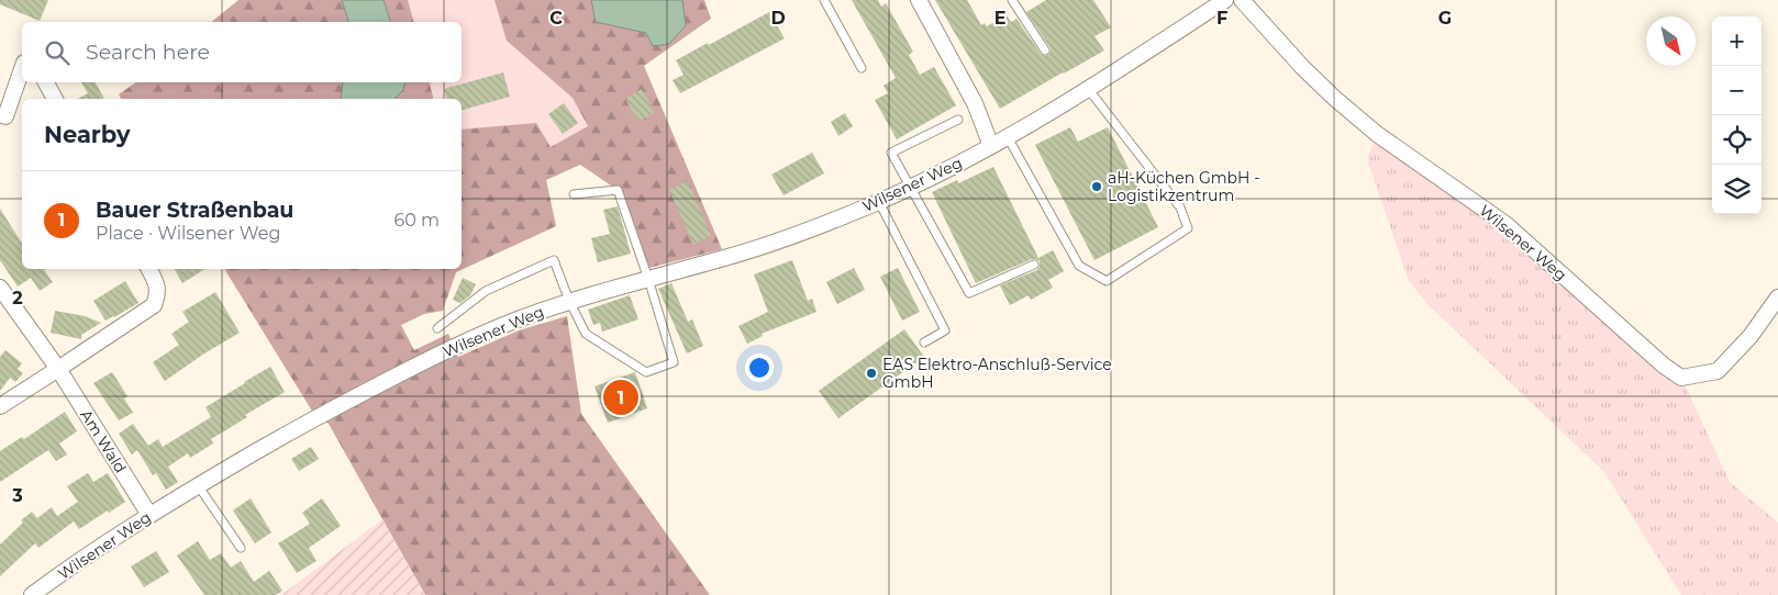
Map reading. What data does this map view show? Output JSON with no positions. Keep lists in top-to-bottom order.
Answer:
{
  "streets": {
    "street": ["Wilsener Weg", "Am Wald"]
  },
  "crossings": [
    ["Wilsener Weg", "Am Wald"]
  ],
  "places": ["aH-Küchen GmbH - Logistikzentrum", "EAS Elektro-Anschluß-Service GmbH"],
  "north": "bottom right",
  "page": {
    "map_buttons": ["+", "−"],
    "search": "Search here",
    "heading": "Nearby",
    "list": [
      {
        "mark": "1",
        "name": "Bauer Straßenbau",
        "note": "Place · Wilsener Weg",
        "value": "60 m"
      }
    ],
    "pins": "1"
  },
  "grid": {
    "columns": [
      "C",
      "D",
      "E",
      "F",
      "G"
    ],
    "rows": ["2", "3"]
  }
}
